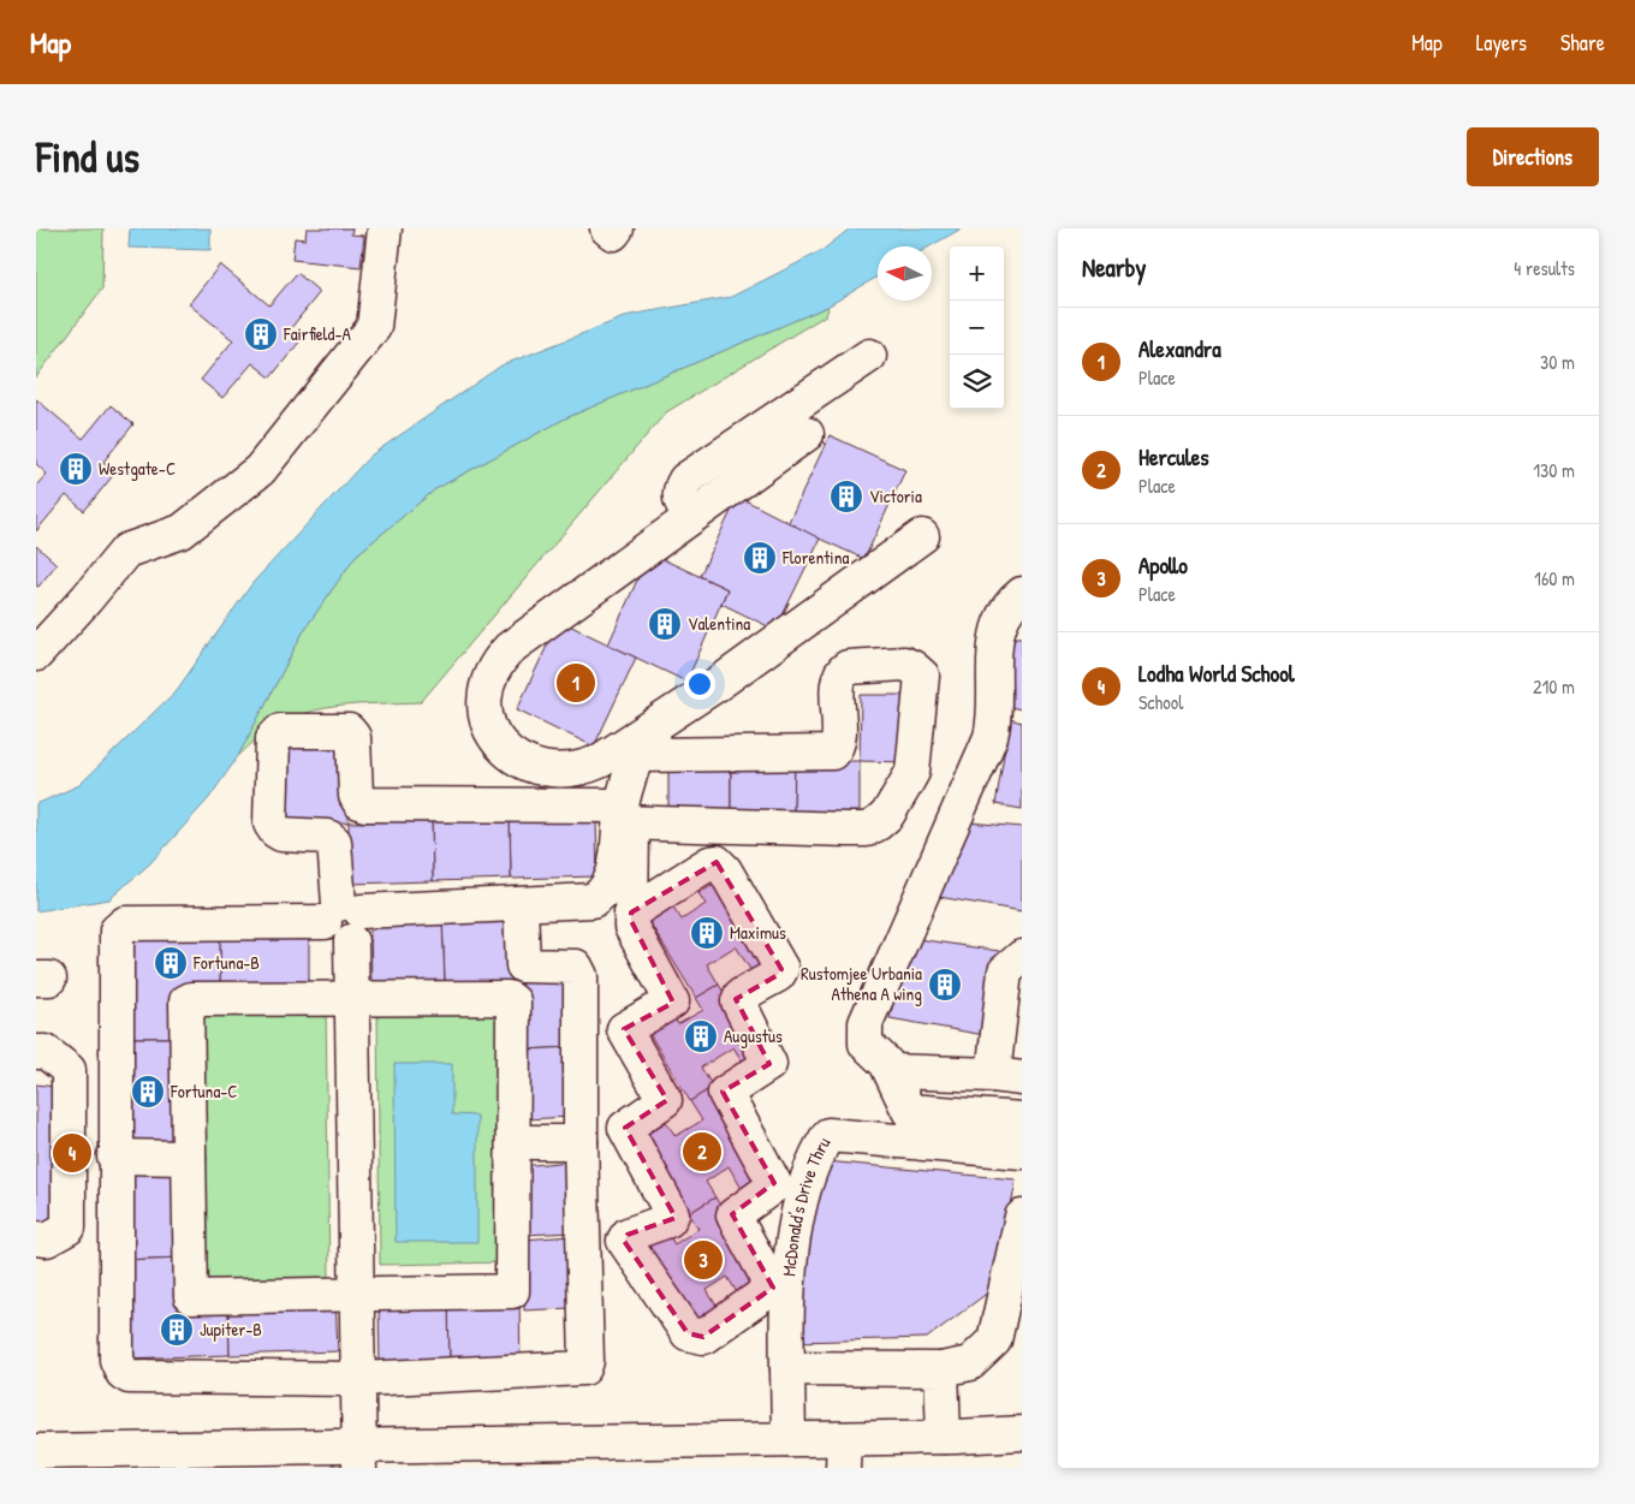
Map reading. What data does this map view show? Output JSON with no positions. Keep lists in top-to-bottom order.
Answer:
{
  "streets": {
    "street": ["McDonald's Drive Thru"]
  },
  "places": {
    "building": [
      "Fairfield-A",
      "Westgate-C",
      "Victoria",
      "Florentina",
      "Valentina",
      "Maximus",
      "Fortuna-B",
      "Rustomjee Urbania Athena A wing",
      "Augustus",
      "Fortuna-C",
      "Jupiter-B"
    ]
  },
  "north": "left",
  "page": {
    "header": "Map",
    "nav": ["Map", "Layers", "Share"],
    "buttons": "Directions",
    "title": "Find us",
    "heading": ["Nearby", "4 results"],
    "map_buttons": ["+", "−"],
    "list": [
      {
        "mark": "1",
        "name": "Alexandra",
        "note": "Place",
        "value": "30 m"
      },
      {
        "mark": "2",
        "name": "Hercules",
        "note": "Place",
        "value": "130 m"
      },
      {
        "mark": "3",
        "name": "Apollo",
        "note": "Place",
        "value": "160 m"
      },
      {
        "mark": "4",
        "name": "Lodha World School",
        "note": "School",
        "value": "210 m"
      }
    ],
    "pins": [
      "1",
      "2",
      "4",
      "3"
    ]
  }
}
